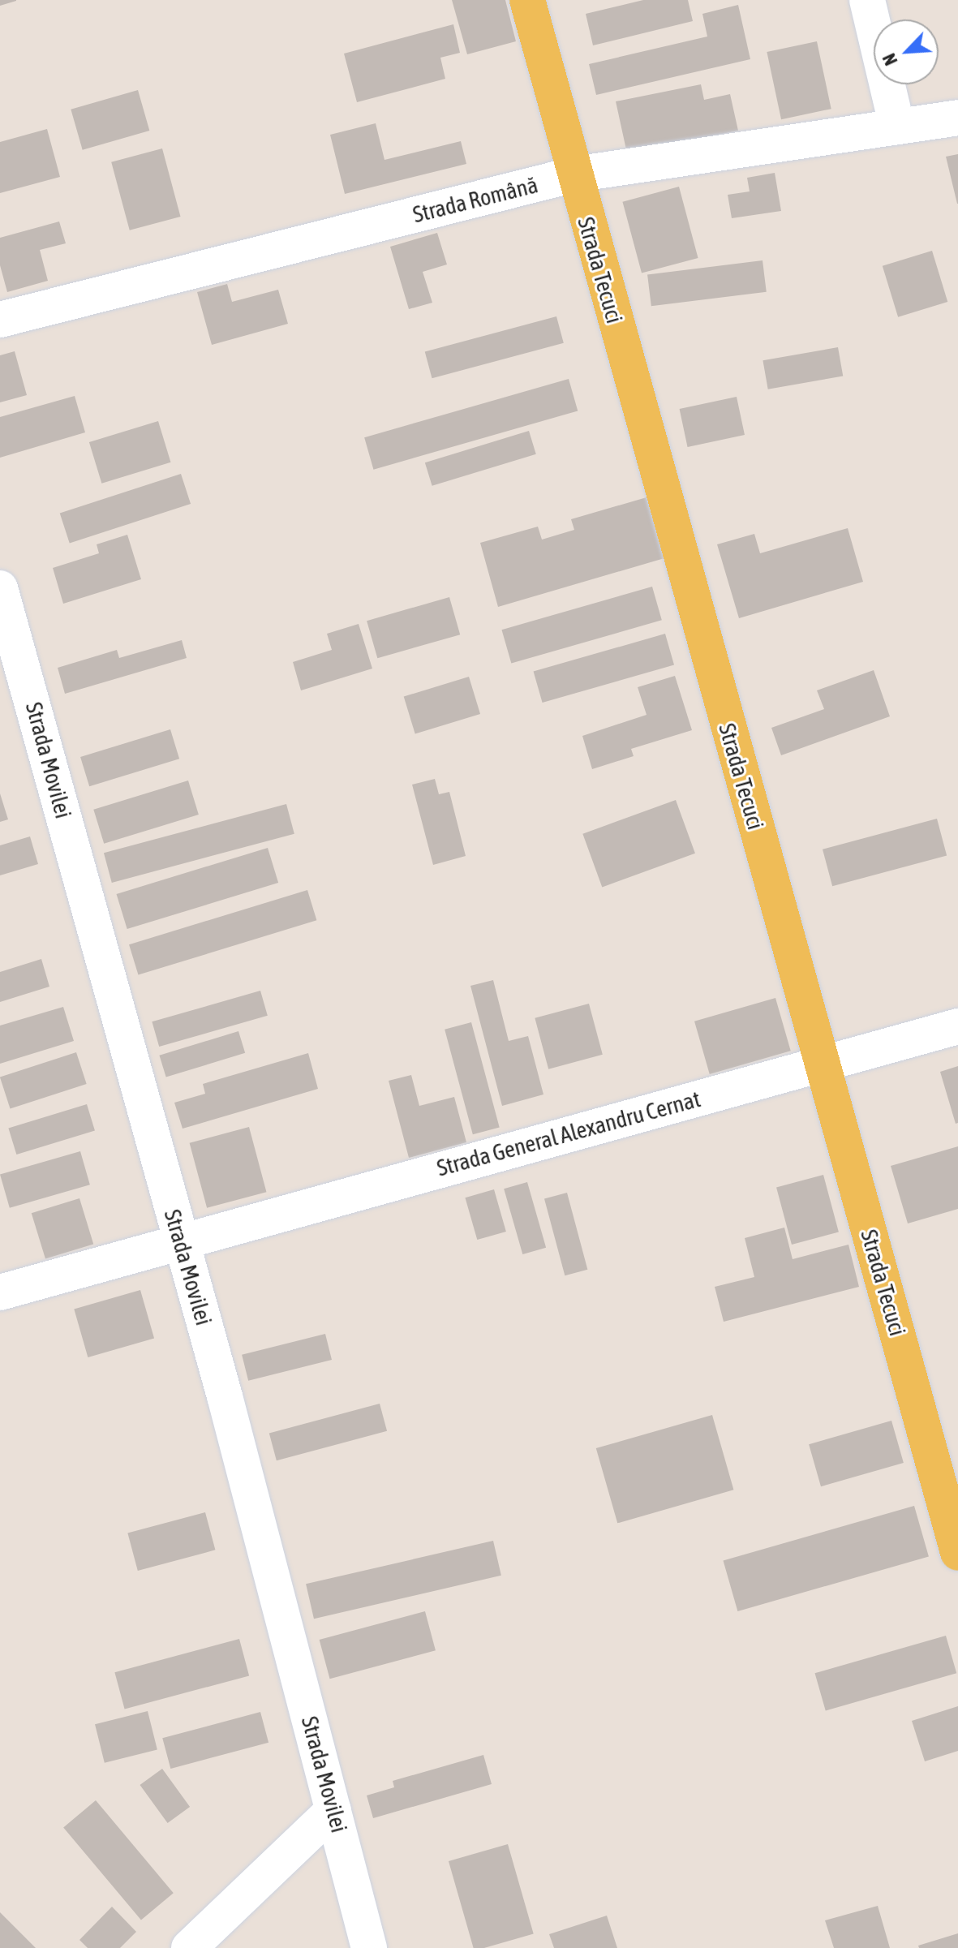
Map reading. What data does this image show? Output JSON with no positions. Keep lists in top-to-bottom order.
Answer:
{
  "streets": {
    "main road": ["Strada Tecuci"],
    "street": ["Strada Română", "Strada Movilei", "Strada General Alexandru Cernat"]
  },
  "crossings": [
    ["Strada Română", "Strada Tecuci"],
    ["Strada Tecuci", "Strada General Alexandru Cernat"],
    ["Strada Movilei", "Strada General Alexandru Cernat"]
  ],
  "north": "bottom left"
}
